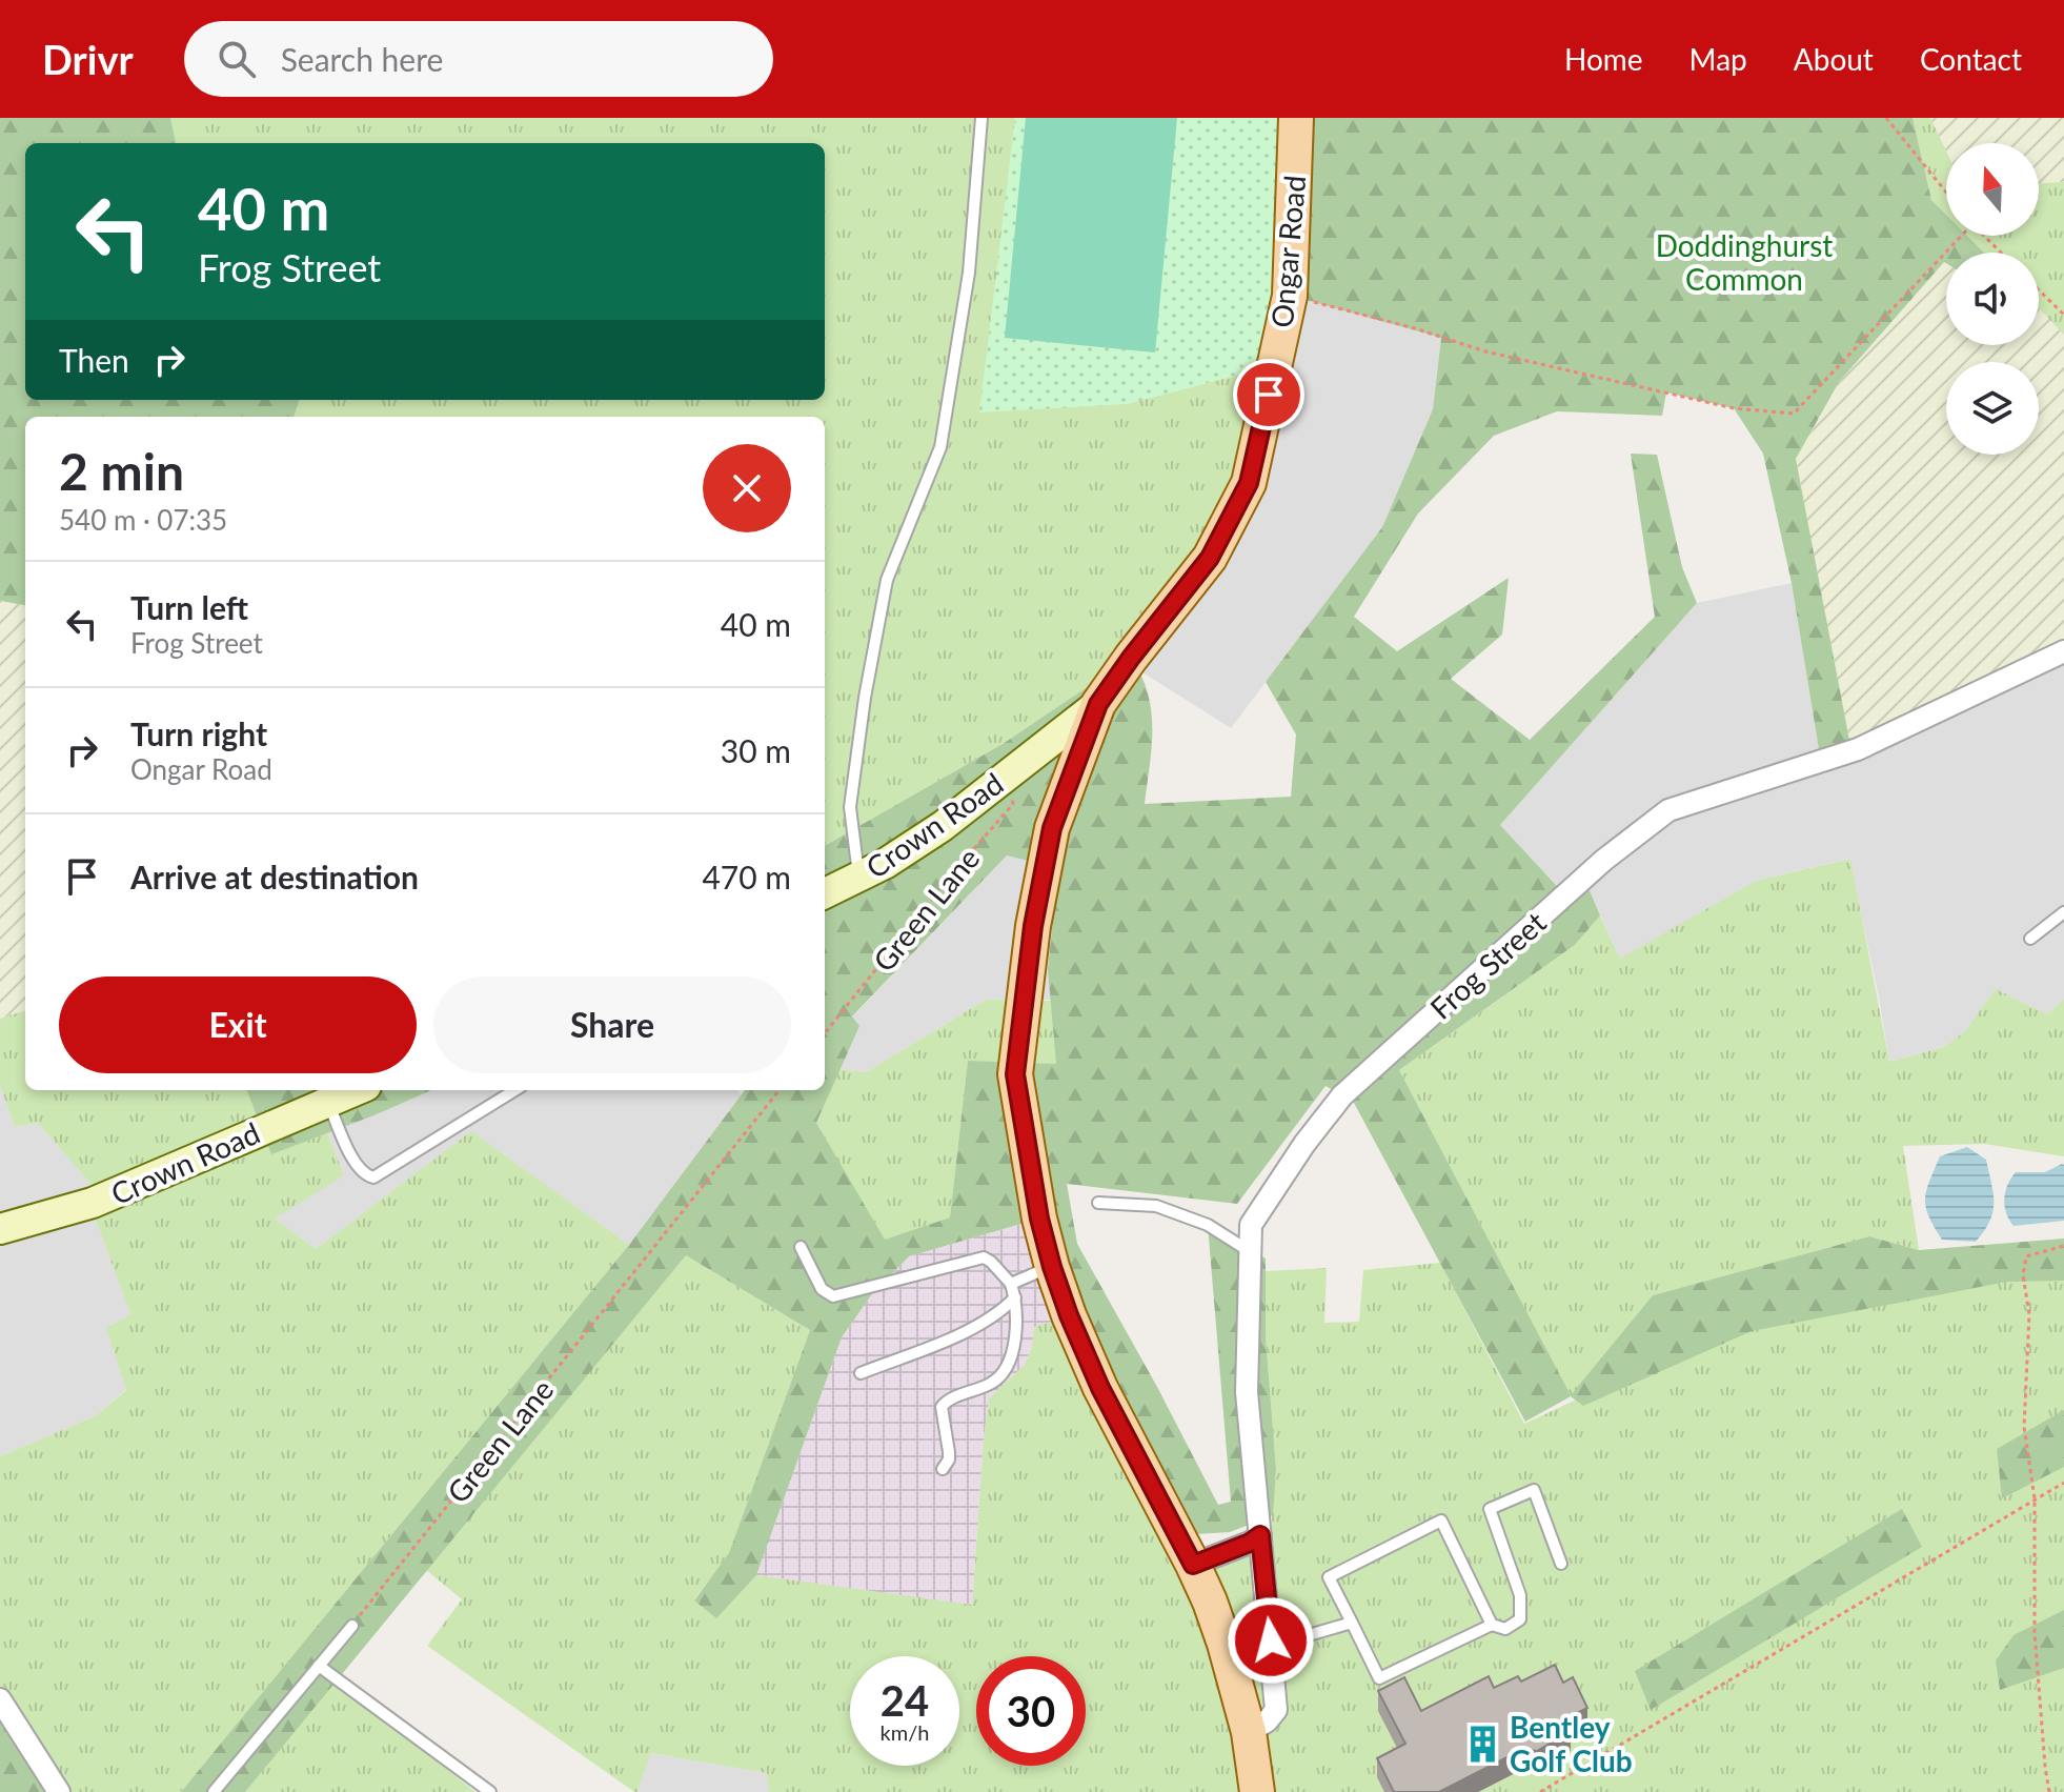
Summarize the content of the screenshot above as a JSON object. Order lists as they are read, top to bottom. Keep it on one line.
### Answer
{"streets":{"main road":["Ongar Road"],"street":["Crown Road","Frog Street"],"path":["Green Lane"]},"crossings":[["Ongar Road","Crown Road"],["Ongar Road","Frog Street"],["Crown Road","Green Lane"]],"parks":["Doddinghurst Common"],"places":{"building":["Bentley Golf Club"]},"north":"top","page":{"header":"Drivr","search":"Search here","nav":["Home","Map","About","Contact"],"turn":["40 m","Frog Street"],"then":"Then","heading":["2 min","540 m · 07:35"],"list":[{"name":"Turn left","note":"Frog Street","value":"40 m"},{"name":"Turn right","note":"Ongar Road","value":"30 m"},{"name":"Arrive at destination","value":"470 m"}],"buttons":["Exit","Share"],"speed":"24 km/h","limit":"30"}}
